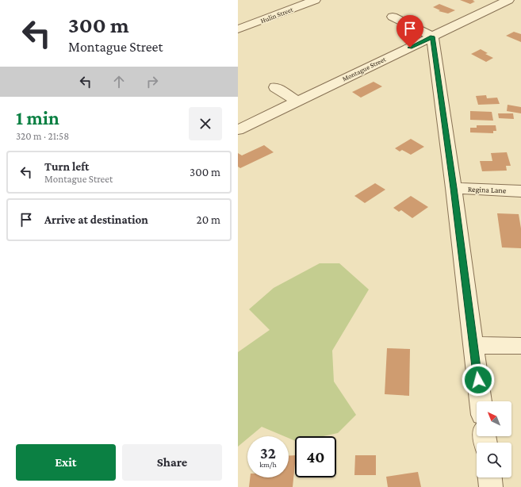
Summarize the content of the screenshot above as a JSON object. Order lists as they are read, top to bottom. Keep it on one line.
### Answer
{"streets":{"street":["Hulin Street","Montague Street","Regina Lane"]},"north":"top left","page":{"turn":["300 m","Montague Street"],"heading":["1 min","320 m · 21:58"],"list":[{"name":"Turn left","note":"Montague Street","value":"300 m"},{"name":"Arrive at destination","value":"20 m"}],"speed":"32 km/h","limit":"40","buttons":["Exit","Share"]}}
